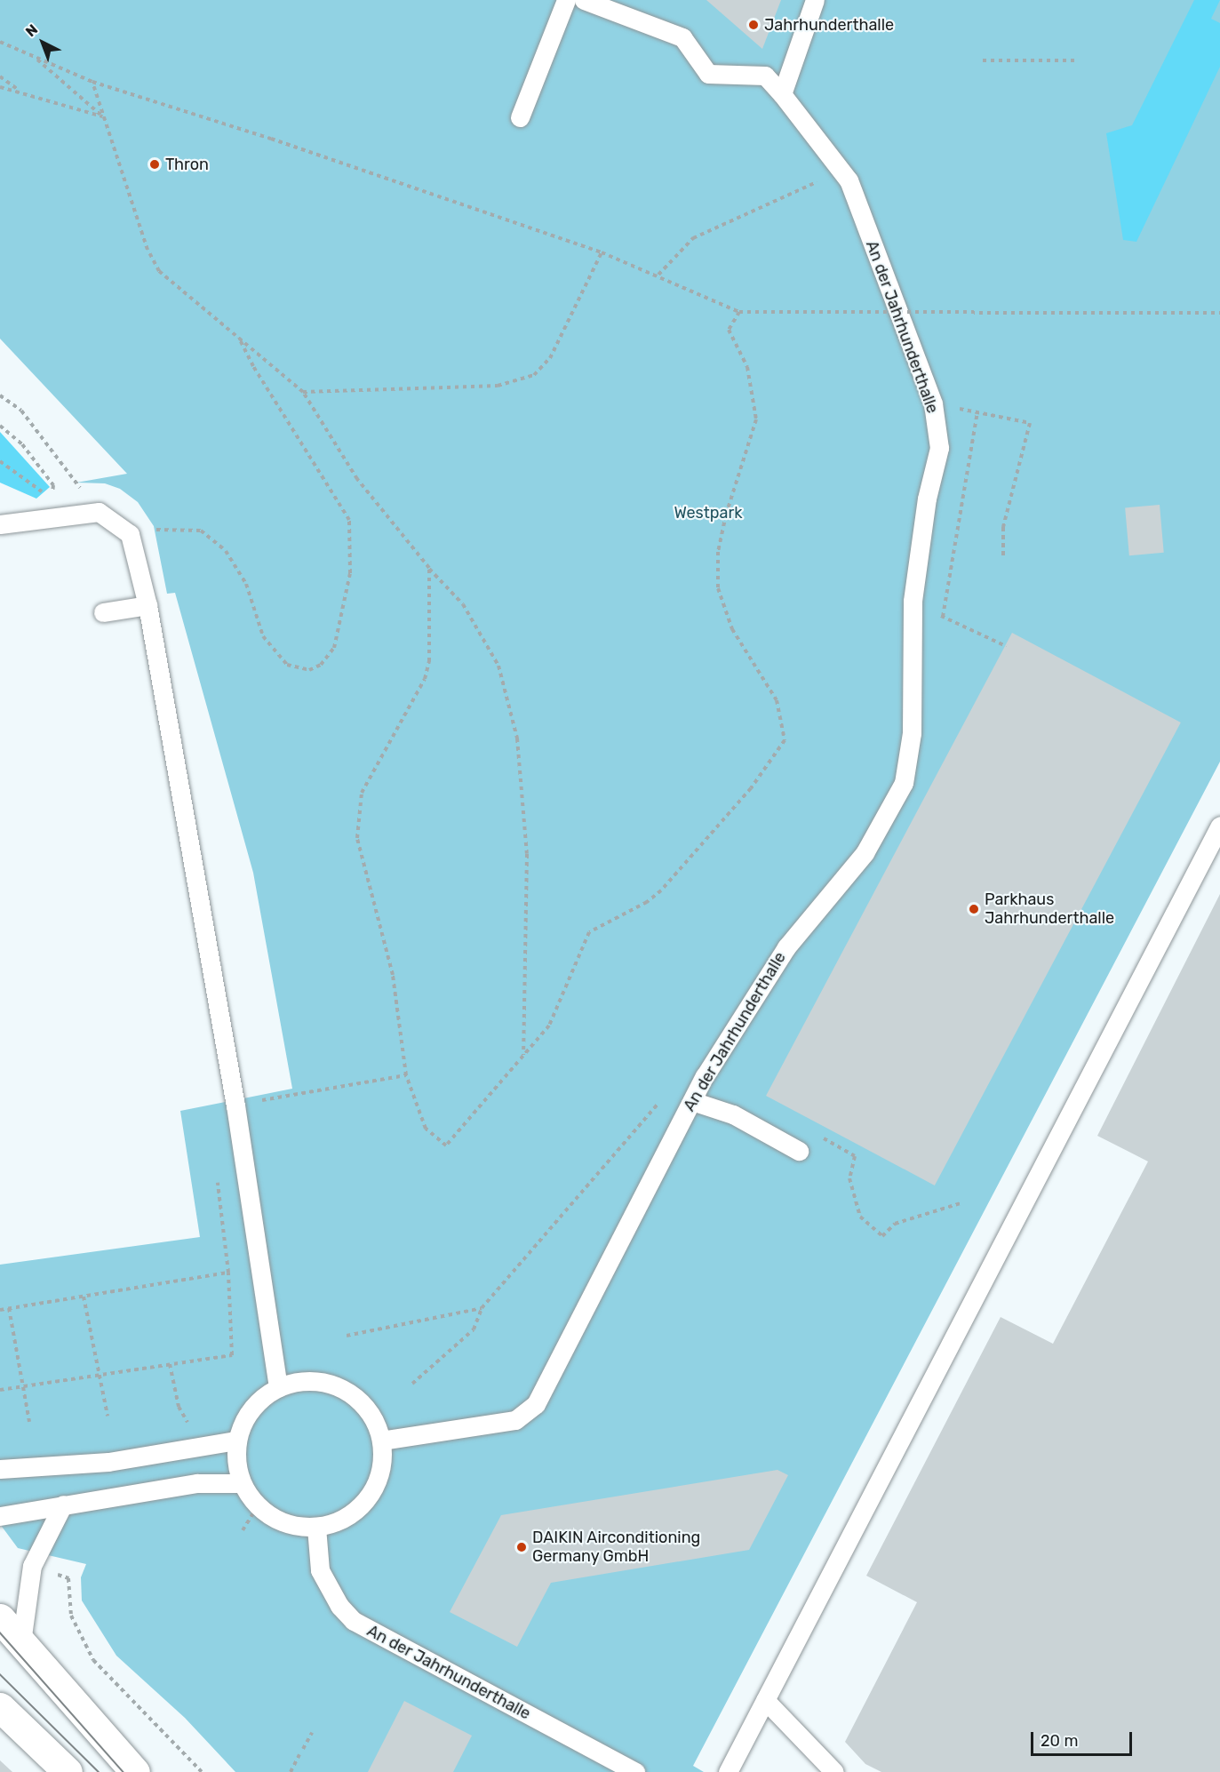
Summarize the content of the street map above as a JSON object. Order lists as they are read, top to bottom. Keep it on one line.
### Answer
{"streets":{"lane":["An der Jahrhunderthalle"]},"parks":["Westpark"],"places":["Jahrhunderthalle","Thron","Parkhaus Jahrhunderthalle","DAIKIN Airconditioning Germany GmbH"],"scale_bar":"20 m","north":"top left"}
